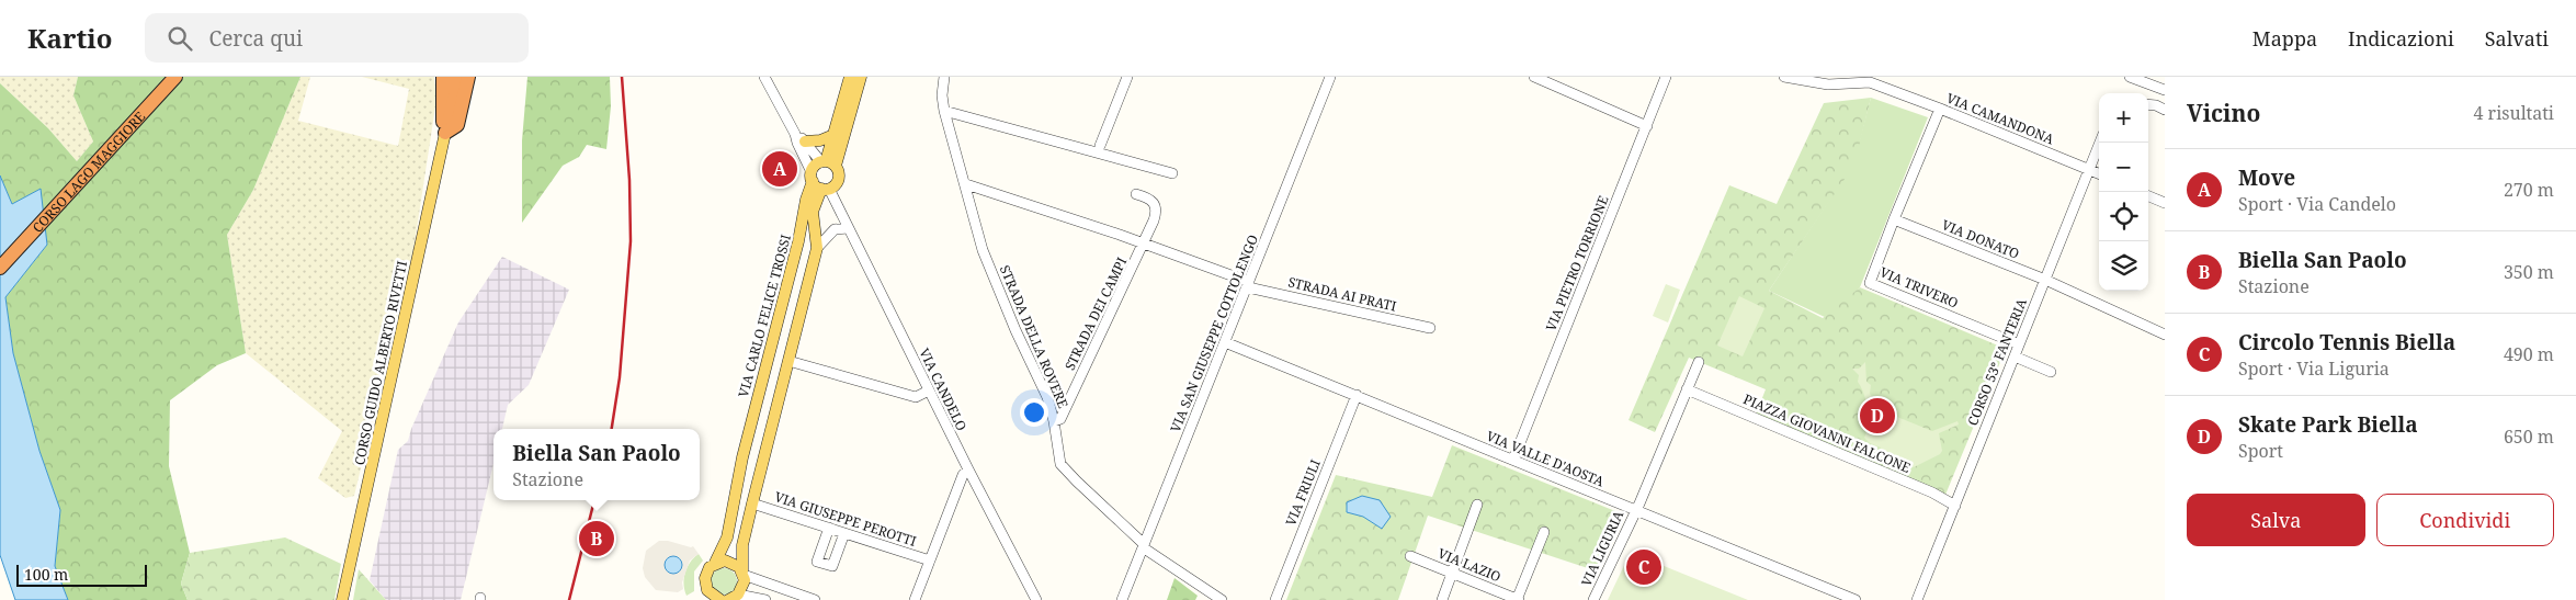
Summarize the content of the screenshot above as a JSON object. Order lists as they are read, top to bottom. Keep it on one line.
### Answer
{"streets":{"highway":["CORSO LAGO MAGGIORE"],"main road":["VIA CARLO FELICE TROSSI","CORSO GUIDO ALBERTO RIVETTI","VIA CANDELO"],"street":["VIA CAMANDONA","VIA DONATO","VIA PIETRO TORRIONE","VIA TRIVERO","STRADA AI PRATI","STRADA DEI CAMPI","VIA SAN GIUSEPPE COTTOLENGO","STRADA DELLA ROVERE","CORSO 53° FANTERIA","PIAZZA GIOVANNI FALCONE","VIA VALLE D'AOSTA","VIA FRIULI","VIA GIUSEPPE PEROTTI","VIA LIGURIA","VIA LAZIO"]},"crossings":[["VIA CAMANDONA","CORSO 53° FANTERIA"],["VIA DONATO","VIA TRIVERO"],["VIA DONATO","CORSO 53° FANTERIA"],["VIA PIETRO TORRIONE","VIA VALLE D'AOSTA"],["VIA TRIVERO","CORSO 53° FANTERIA"],["STRADA AI PRATI","STRADA DEI CAMPI"],["STRADA AI PRATI","VIA SAN GIUSEPPE COTTOLENGO"],["STRADA DEI CAMPI","VIA SAN GIUSEPPE COTTOLENGO"],["STRADA DEI CAMPI","STRADA DELLA ROVERE"],["VIA CARLO FELICE TROSSI","VIA CANDELO"],["VIA SAN GIUSEPPE COTTOLENGO","STRADA DELLA ROVERE"],["VIA SAN GIUSEPPE COTTOLENGO","VIA VALLE D'AOSTA"],["CORSO 53° FANTERIA","PIAZZA GIOVANNI FALCONE"],["VIA VALLE D'AOSTA","VIA FRIULI"],["VIA VALLE D'AOSTA","VIA LIGURIA"]],"scale_bar":"100 m","page":{"header":"Kartio","search":"Cerca qui","nav":["Mappa","Indicazioni","Salvati"],"heading":["Vicino","4 risultati"],"map_buttons":["+","−"],"list":[{"mark":"A","name":"Move","note":"Sport · Via Candelo","value":"270 m"},{"mark":"B","name":"Biella San Paolo","note":"Stazione","value":"350 m"},{"mark":"C","name":"Circolo Tennis Biella","note":"Sport · Via Liguria","value":"490 m"},{"mark":"D","name":"Skate Park Biella","note":"Sport","value":"650 m"}],"pins":["A","D","B","C"],"popup":["Biella San Paolo","Stazione"],"buttons":["Salva","Condividi"],"scale":"100 m"}}
